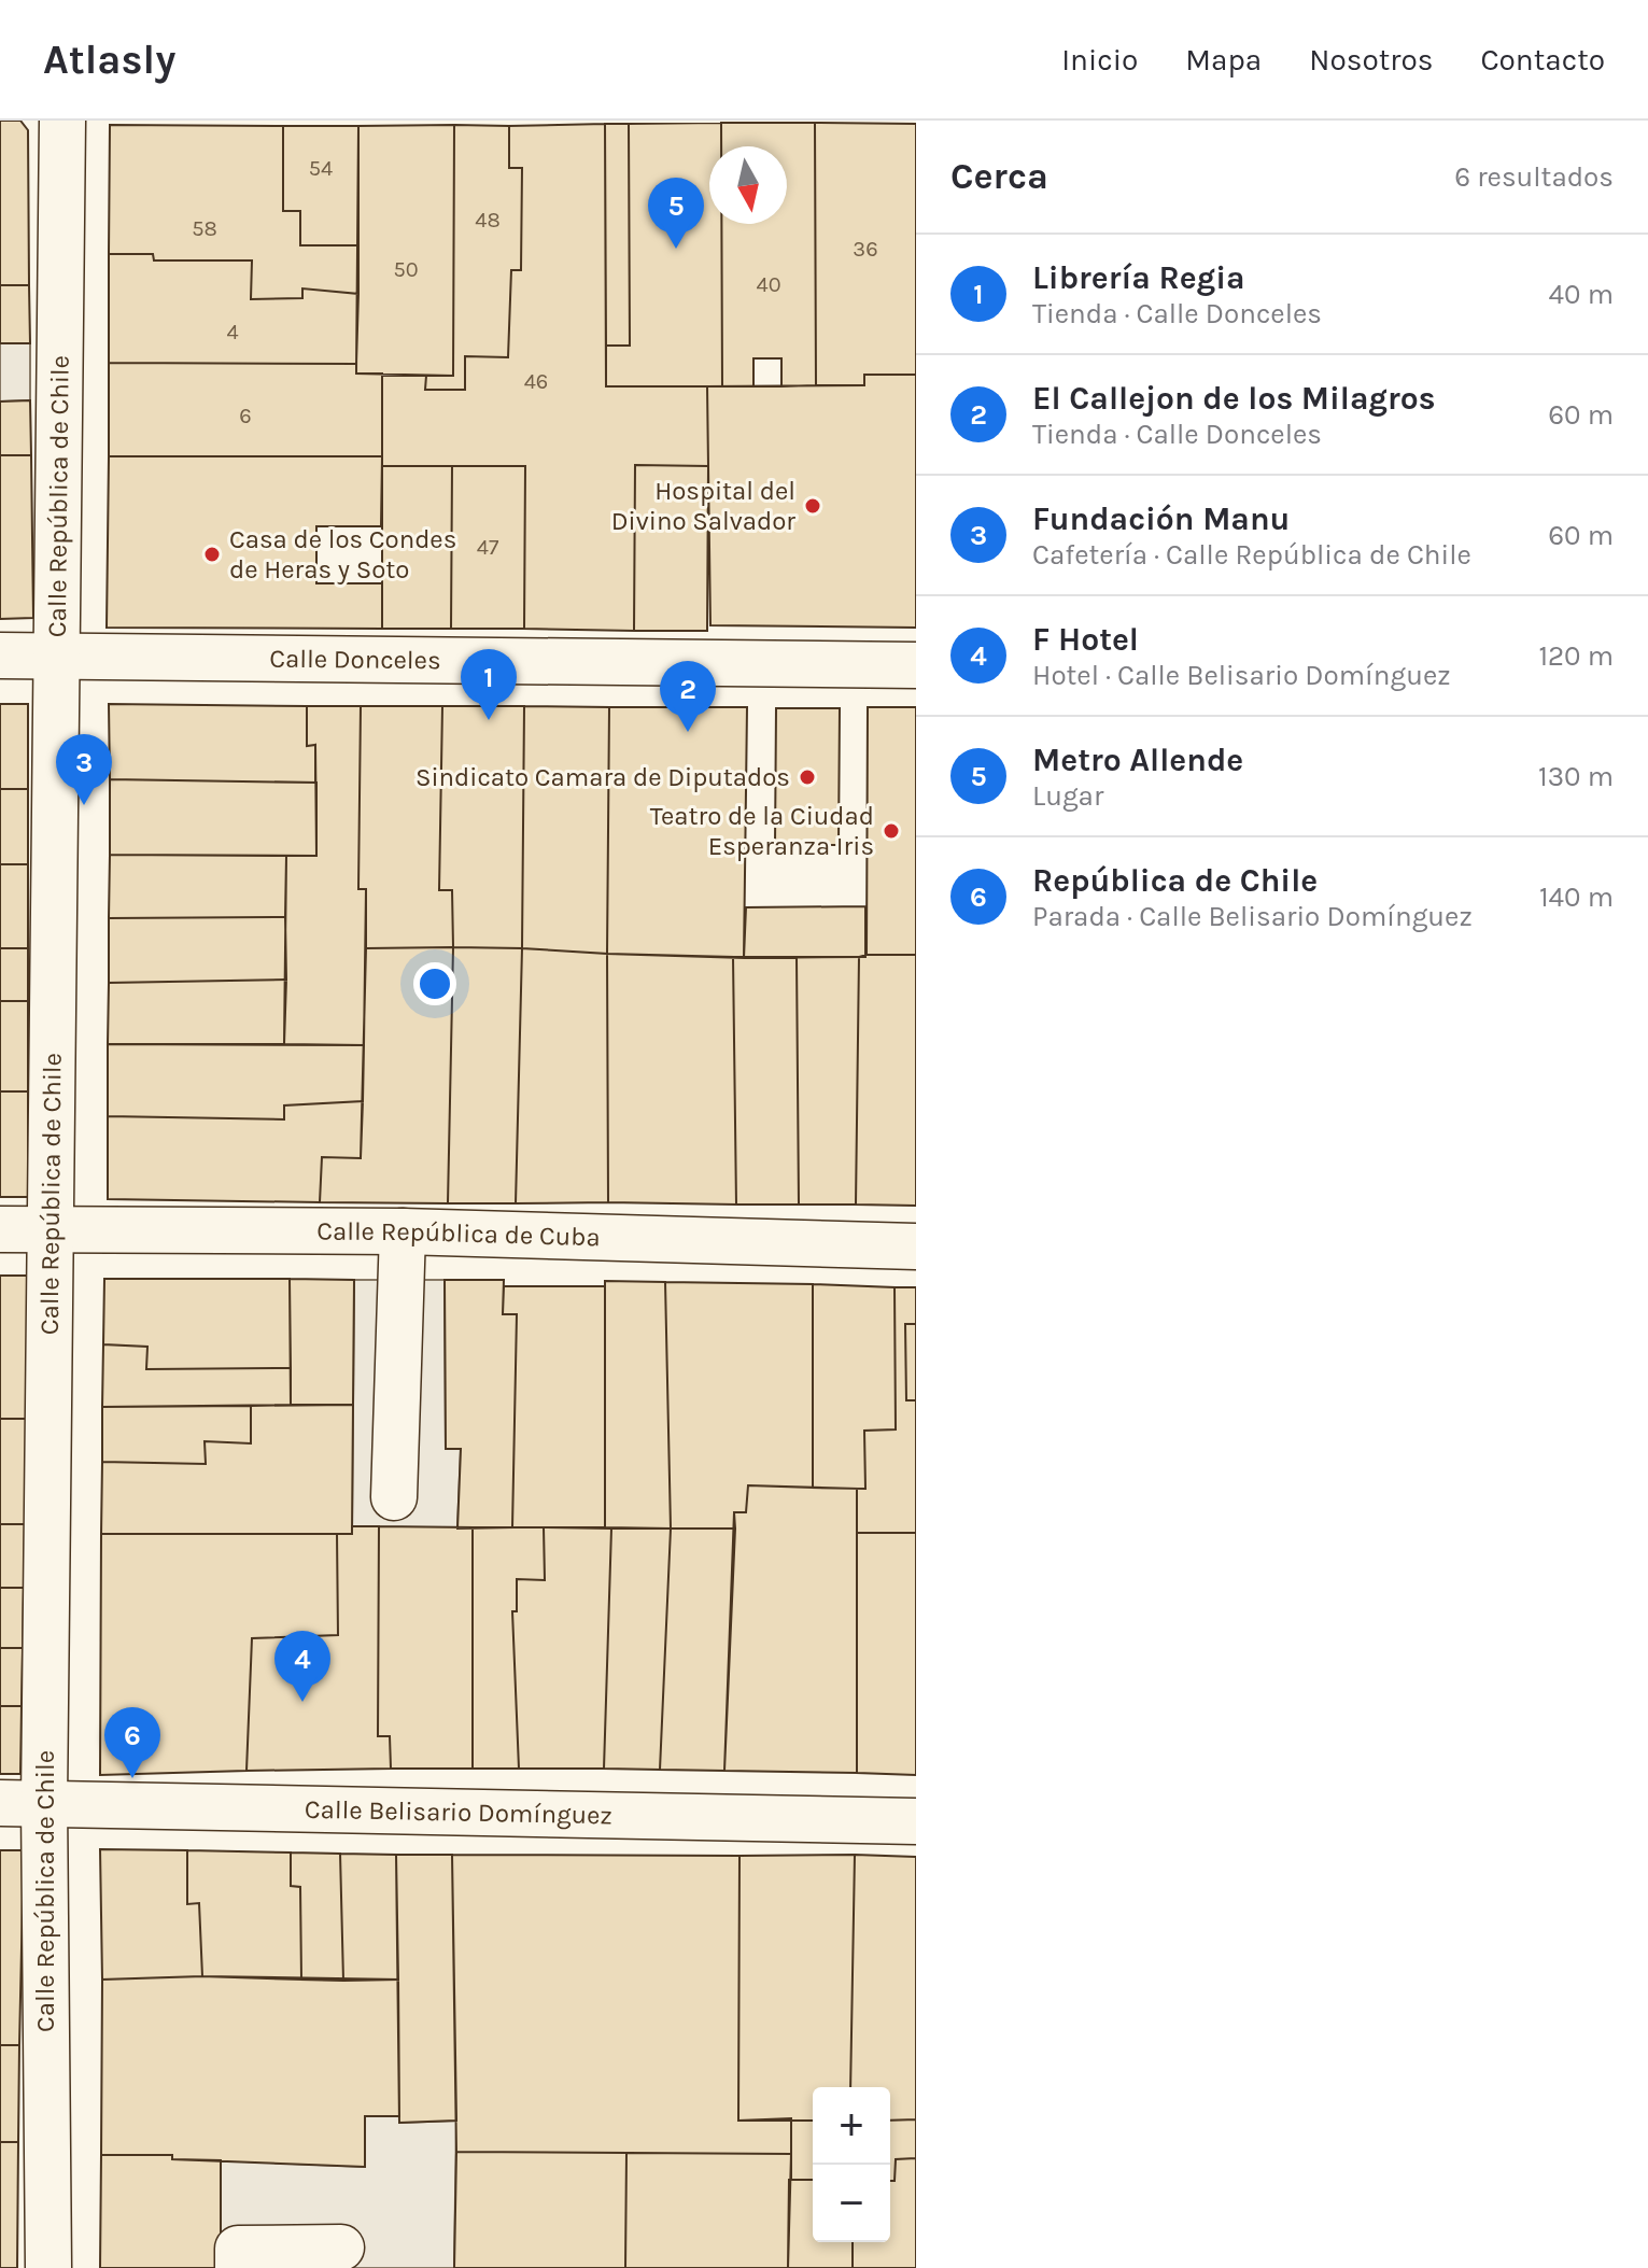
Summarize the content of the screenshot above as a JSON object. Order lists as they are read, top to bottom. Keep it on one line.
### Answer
{"streets":{"street":["Calle República de Chile","Calle Donceles","Calle República de Cuba","Calle Belisario Domínguez"]},"crossings":[["Calle República de Chile","Calle Donceles"],["Calle República de Chile","Calle República de Cuba"],["Calle República de Chile","Calle Belisario Domínguez"]],"places":["Hospital del Divino Salvador","Casa de los Condes de Heras y Soto","Sindicato Camara de Diputados","Teatro de la Ciudad Esperanza Iris"],"house_numbers":["54","48","58","36","50","40","4","46","6","47"],"north":"bottom","page":{"header":"Atlasly","nav":["Inicio","Mapa","Nosotros","Contacto"],"heading":["Cerca","6 resultados"],"pins":["5","1","2","3","4","6"],"list":[{"mark":"1","name":"Librería Regia","note":"Tienda · Calle Donceles","value":"40 m"},{"mark":"2","name":"El Callejon de los Milagros","note":"Tienda · Calle Donceles","value":"60 m"},{"mark":"3","name":"Fundación Manu","note":"Cafetería · Calle República de Chile","value":"60 m"},{"mark":"4","name":"F Hotel","note":"Hotel · Calle Belisario Domínguez","value":"120 m"},{"mark":"5","name":"Metro Allende","note":"Lugar","value":"130 m"},{"mark":"6","name":"República de Chile","note":"Parada · Calle Belisario Domínguez","value":"140 m"}],"map_buttons":["+","−"]}}
